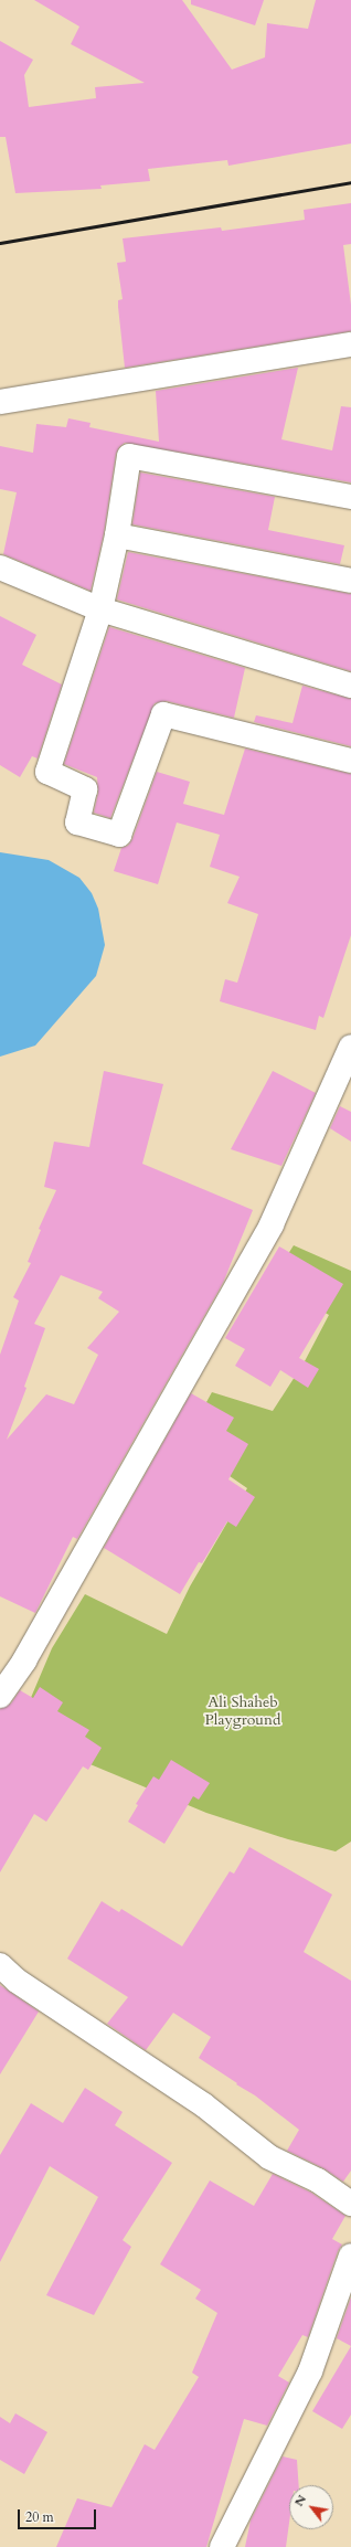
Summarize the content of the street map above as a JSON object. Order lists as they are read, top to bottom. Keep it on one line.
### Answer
{"parks":["Ali Shaheb Playground"],"scale_bar":"20 m","north":"top left"}
